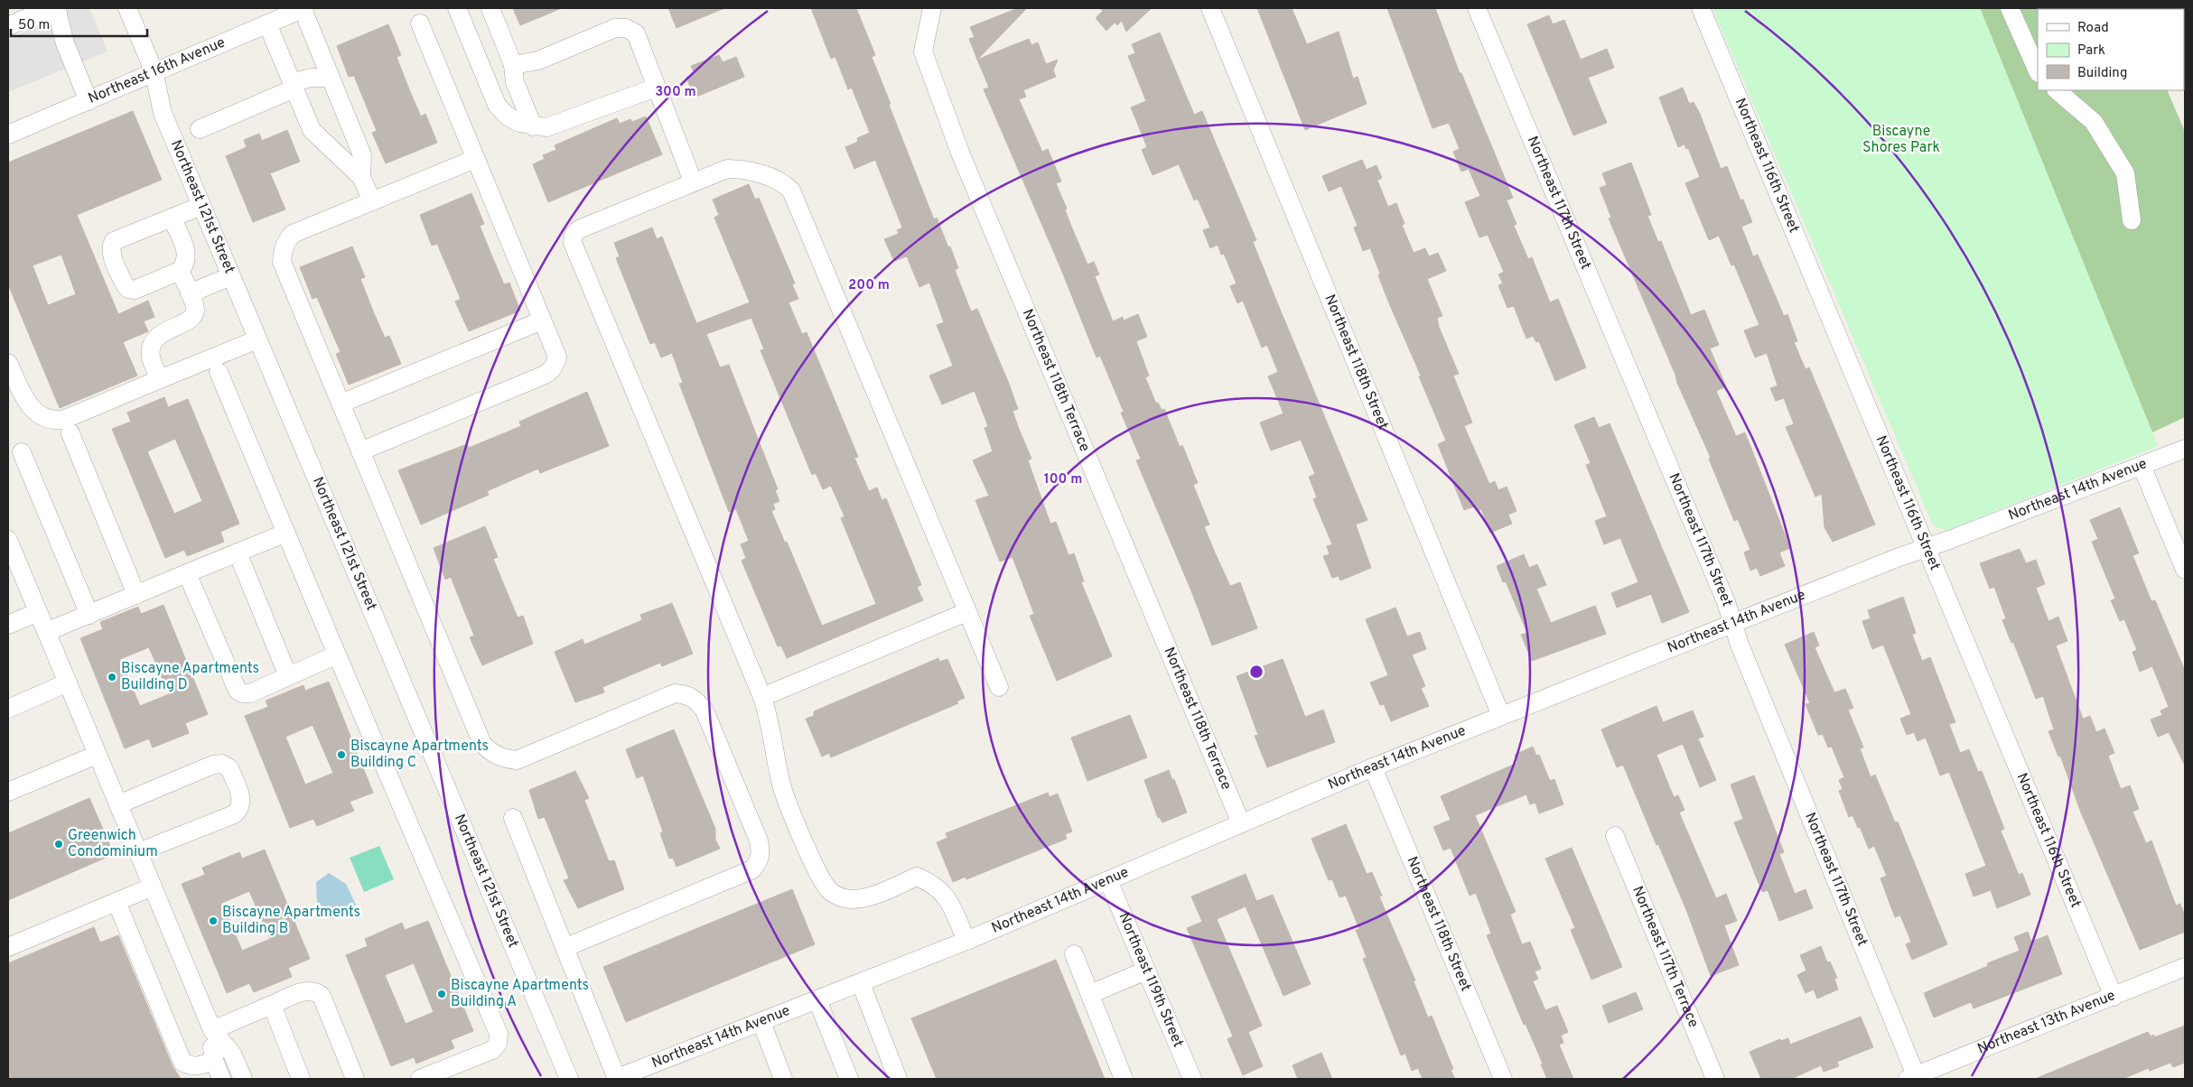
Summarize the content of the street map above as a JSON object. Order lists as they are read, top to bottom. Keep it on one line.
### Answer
{"streets":{"street":["Northeast 16th Avenue","Northeast 116th Street","Northeast 117th Street","Northeast 121st Street","Northeast 118th Street","Northeast 118th Terrace","Northeast 14th Avenue","Northeast 117th Terrace","Northeast 119th Street","Northeast 13th Avenue"]},"crossings":[["Northeast 16th Avenue","Northeast 121st Street"],["Northeast 116th Street","Northeast 14th Avenue"],["Northeast 116th Street","Northeast 13th Avenue"],["Northeast 117th Street","Northeast 14th Avenue"],["Northeast 117th Street","Northeast 13th Avenue"],["Northeast 118th Street","Northeast 14th Avenue"],["Northeast 118th Terrace","Northeast 14th Avenue"],["Northeast 14th Avenue","Northeast 119th Street"]],"parks":["Biscayne Shores Park"],"places":["Biscayne Apartments Building D","Biscayne Apartments Building C","Greenwich Condominium","Biscayne Apartments Building B","Biscayne Apartments Building A"],"legend":["Road","Park","Building"],"scale_bar":"50 m","rings":["300 m","200 m","100 m"]}
